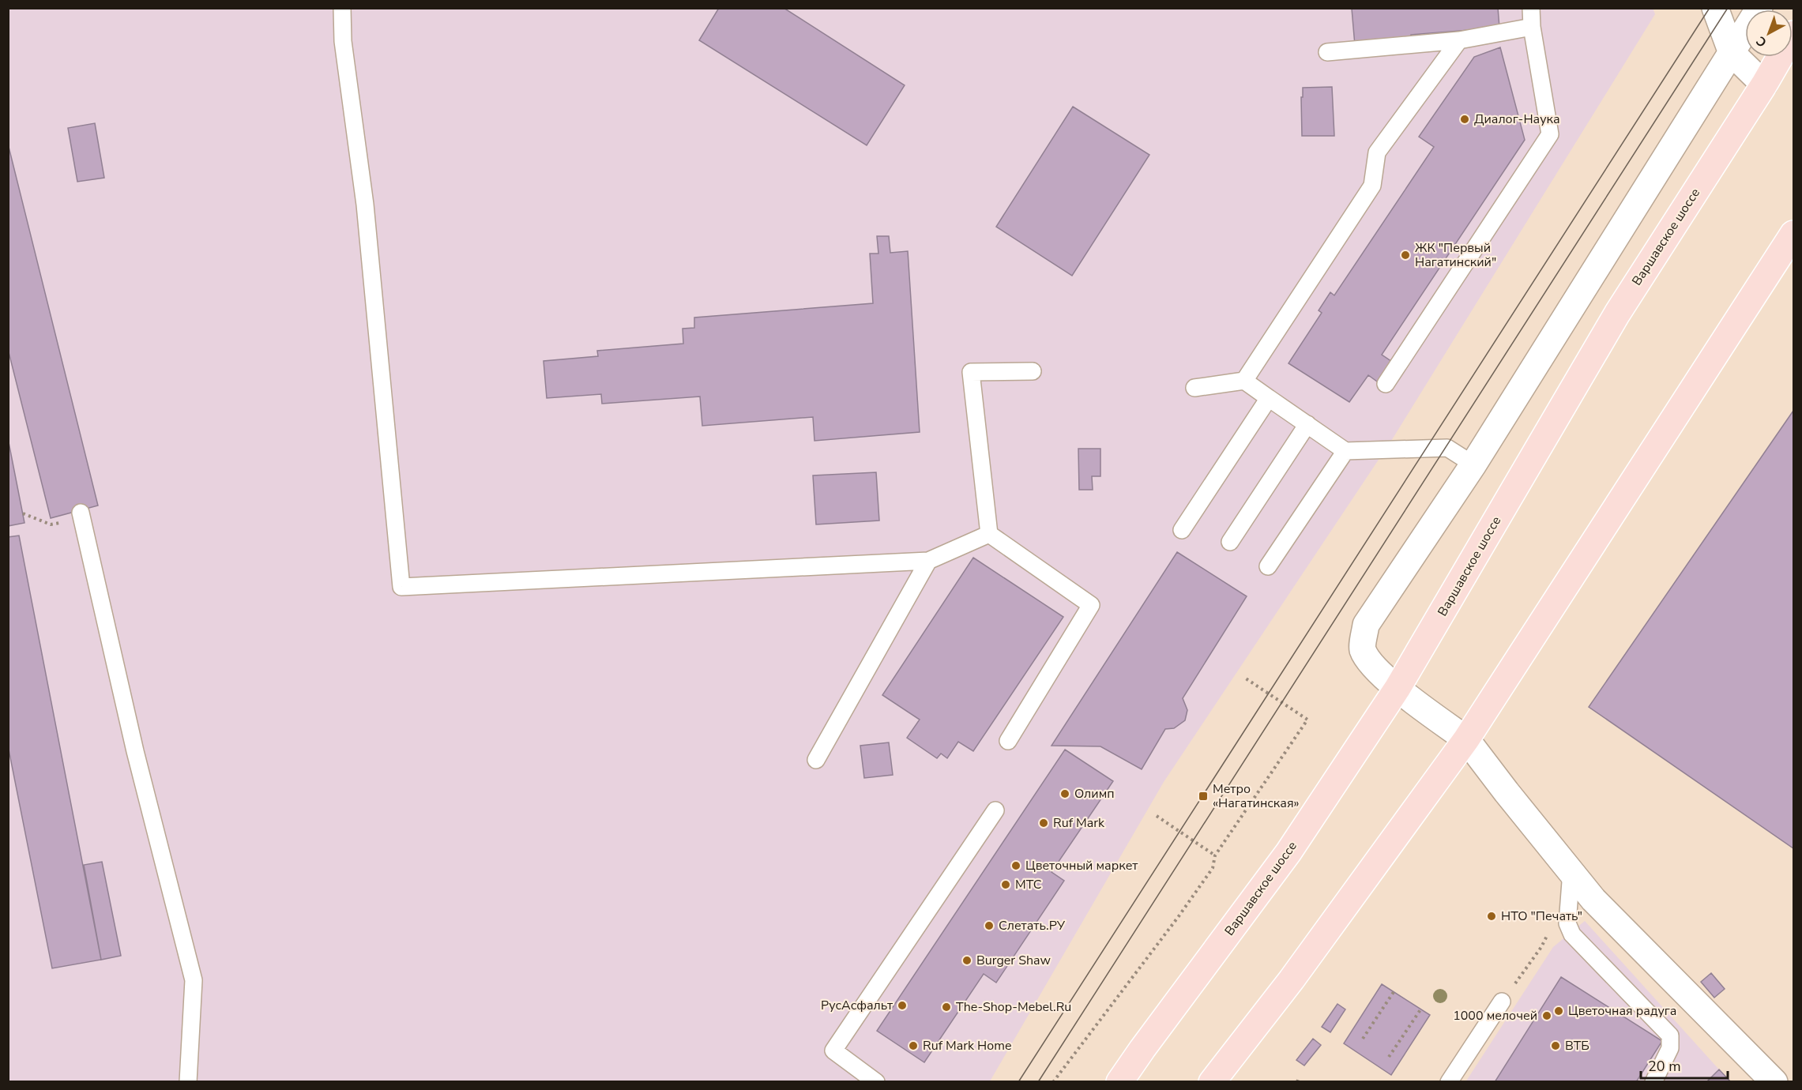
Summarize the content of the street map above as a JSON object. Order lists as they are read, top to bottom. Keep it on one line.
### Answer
{"streets":{"main road":["Варшавское шоссе"]},"places":{"other":["Диалог-Наука","ЖК \"Первый Нагатинский\"","Олимп","Ruf Mark","Цветочный маркет","МТС","НТО \"Печать\"","Слетать.РУ","Burger Shaw","РусАсфальт","The-Shop-Mebel.Ru","Цветочная радуга","1000 мелочей","Ruf Mark Home","ВТБ"],"transit":["Метро «Нагатинская»"]},"scale_bar":"20 m","north":"bottom left"}
